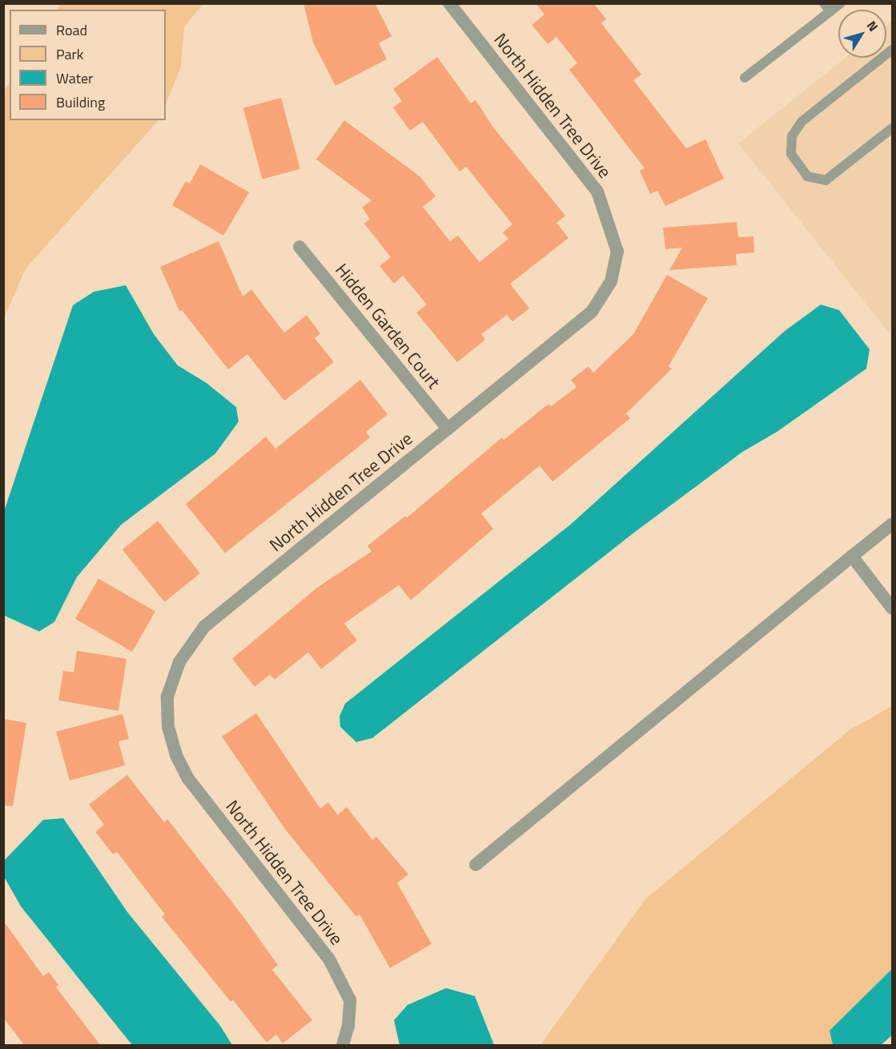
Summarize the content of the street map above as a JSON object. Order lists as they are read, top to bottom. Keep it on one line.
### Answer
{"streets":{"street":["North Hidden Tree Drive","Hidden Garden Court"]},"crossings":[["North Hidden Tree Drive","Hidden Garden Court"]],"legend":["Road","Park","Water","Building"],"north":"top right"}
